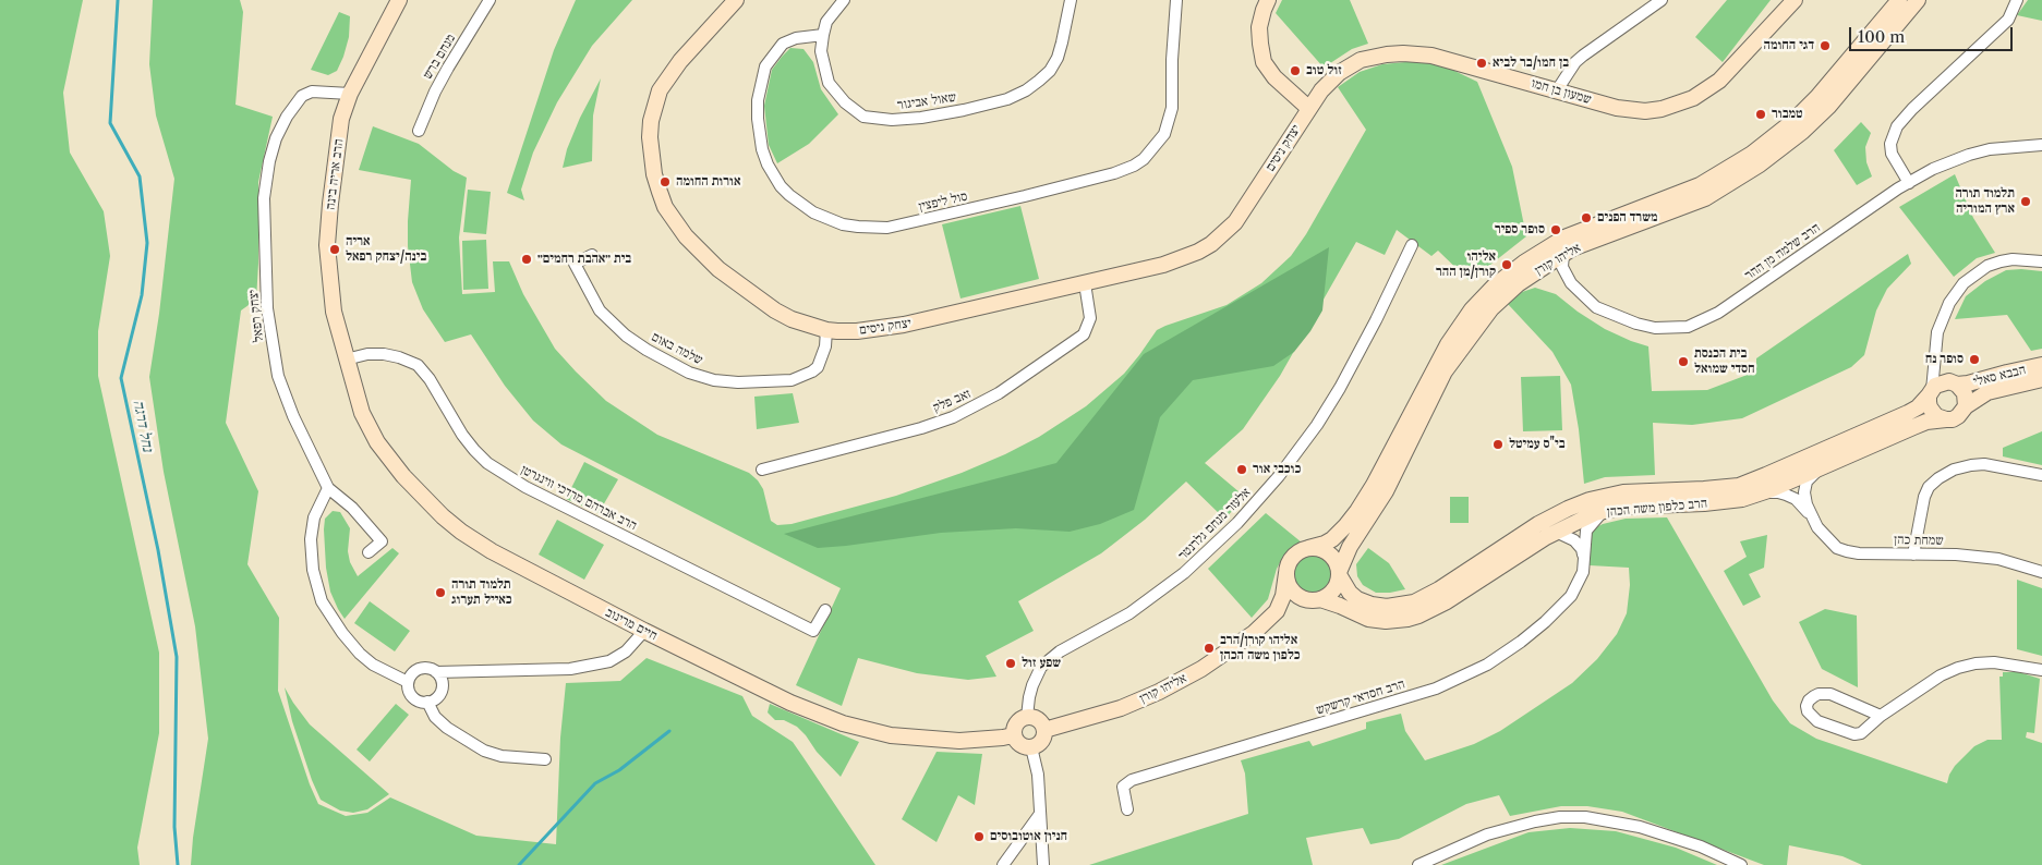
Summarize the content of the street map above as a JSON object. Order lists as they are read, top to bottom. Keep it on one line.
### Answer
{"streets":{"street":["מנחם ברש","שמעון בן חמו","שאול אביגור","יצחק ניסים","הרב אריה בינה","סול ליפצין","הרב שלמה מן ההר","אליהו קורן","יצחק רפאל","שלמה באום","הבבא סאלי","זאב פלק","הרב אברהם מרדכי ווינגרטן","הרב כלפון משה הכהן","אלעזר מנחם גלרנטר","שמחת כהן","חיים מרינוב","הרב חסדאי קרשקש"]},"crossings":[["שמעון בן חמו","יצחק ניסים"],["שאול אביגור","סול ליפצין"],["יצחק ניסים","שלמה באום"],["יצחק ניסים","זאב פלק"],["הרב אריה בינה","יצחק רפאל"],["הרב אריה בינה","הרב אברהם מרדכי ווינגרטן"],["הרב אריה בינה","חיים מרינוב"],["הרב שלמה מן ההר","אליהו קורן"],["אליהו קורן","הרב כלפון משה הכהן"],["אליהו קורן","אלעזר מנחם גלרנטר"],["אליהו קורן","חיים מרינוב"],["הבבא סאלי","הרב כלפון משה הכהן"],["הרב אברהם מרדכי ווינגרטן","חיים מרינוב"],["הרב כלפון משה הכהן","הרב חסדאי קרשקש"],["אלעזר מנחם גלרנטר","חיים מרינוב"]],"water":["נחל דרגה"],"places":["דגי החומה","בן חמו/בר לביא","זול טוב","טמבור","אורות החומה","תלמוד תורה ארץ המוריה","משרד הפנים","סופר ספיר","אריה בינה/יצחק רפאל","בית ״אהבת רחמים״","אליהו קורן/מן ההר","סופר נח","בית הכנסת חסדי שמואל","בי\"ס עמיטל","כוכבי אור","תלמוד תורה כאייל תערוג","אליהו קורן/הרב כלפון משה הכהן","שפע זול","חניון אוטובוסים"],"scale_bar":"100 m"}
